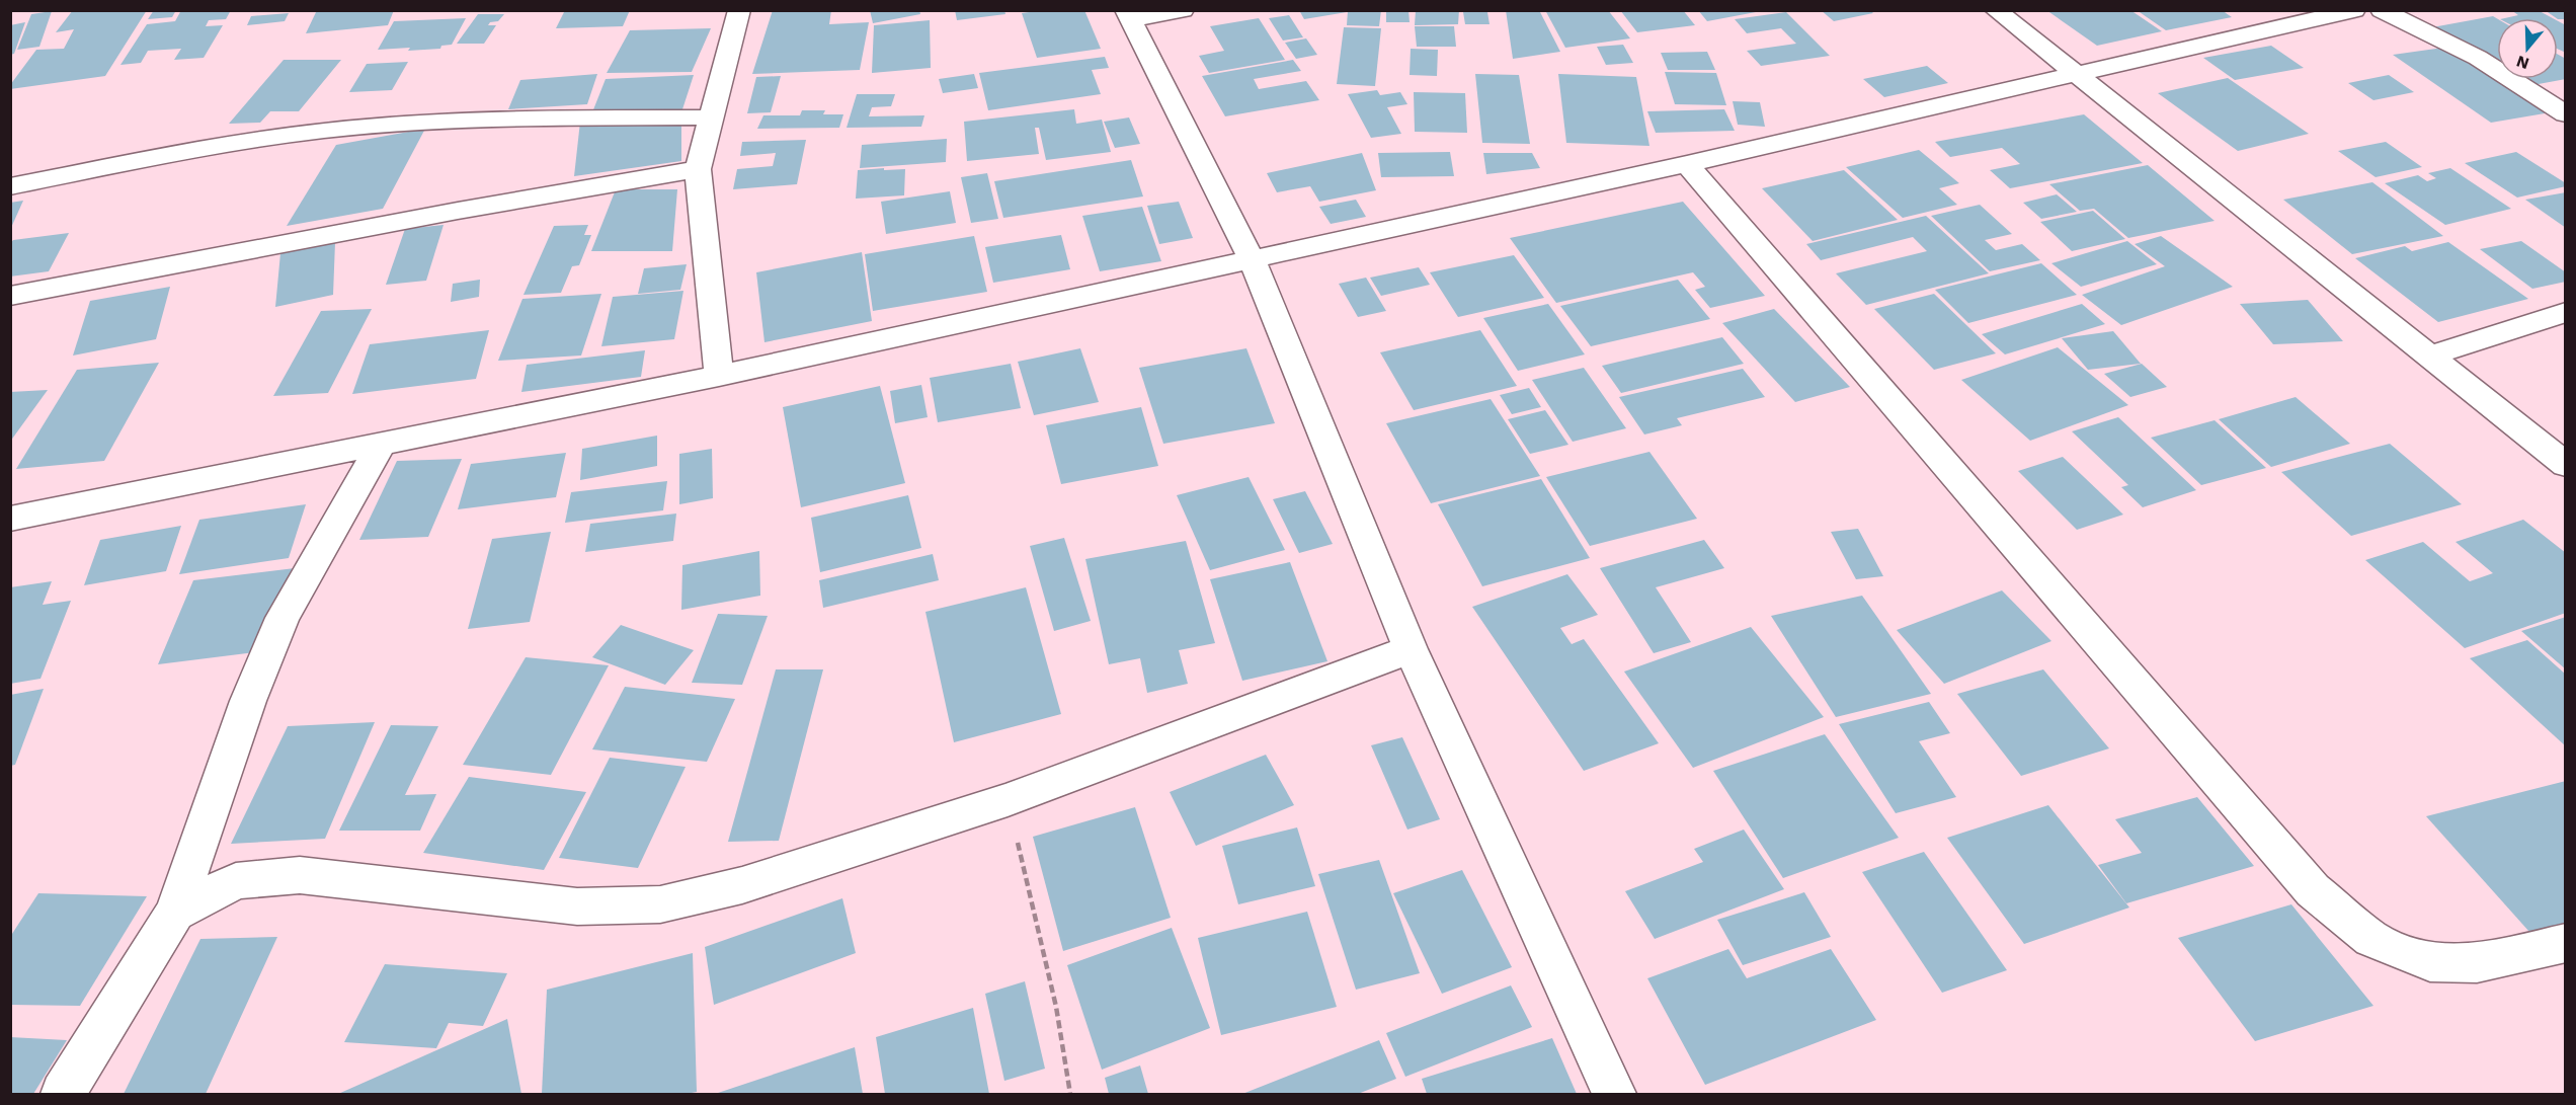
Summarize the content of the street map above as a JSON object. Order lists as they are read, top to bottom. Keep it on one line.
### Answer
{"north":"bottom"}
